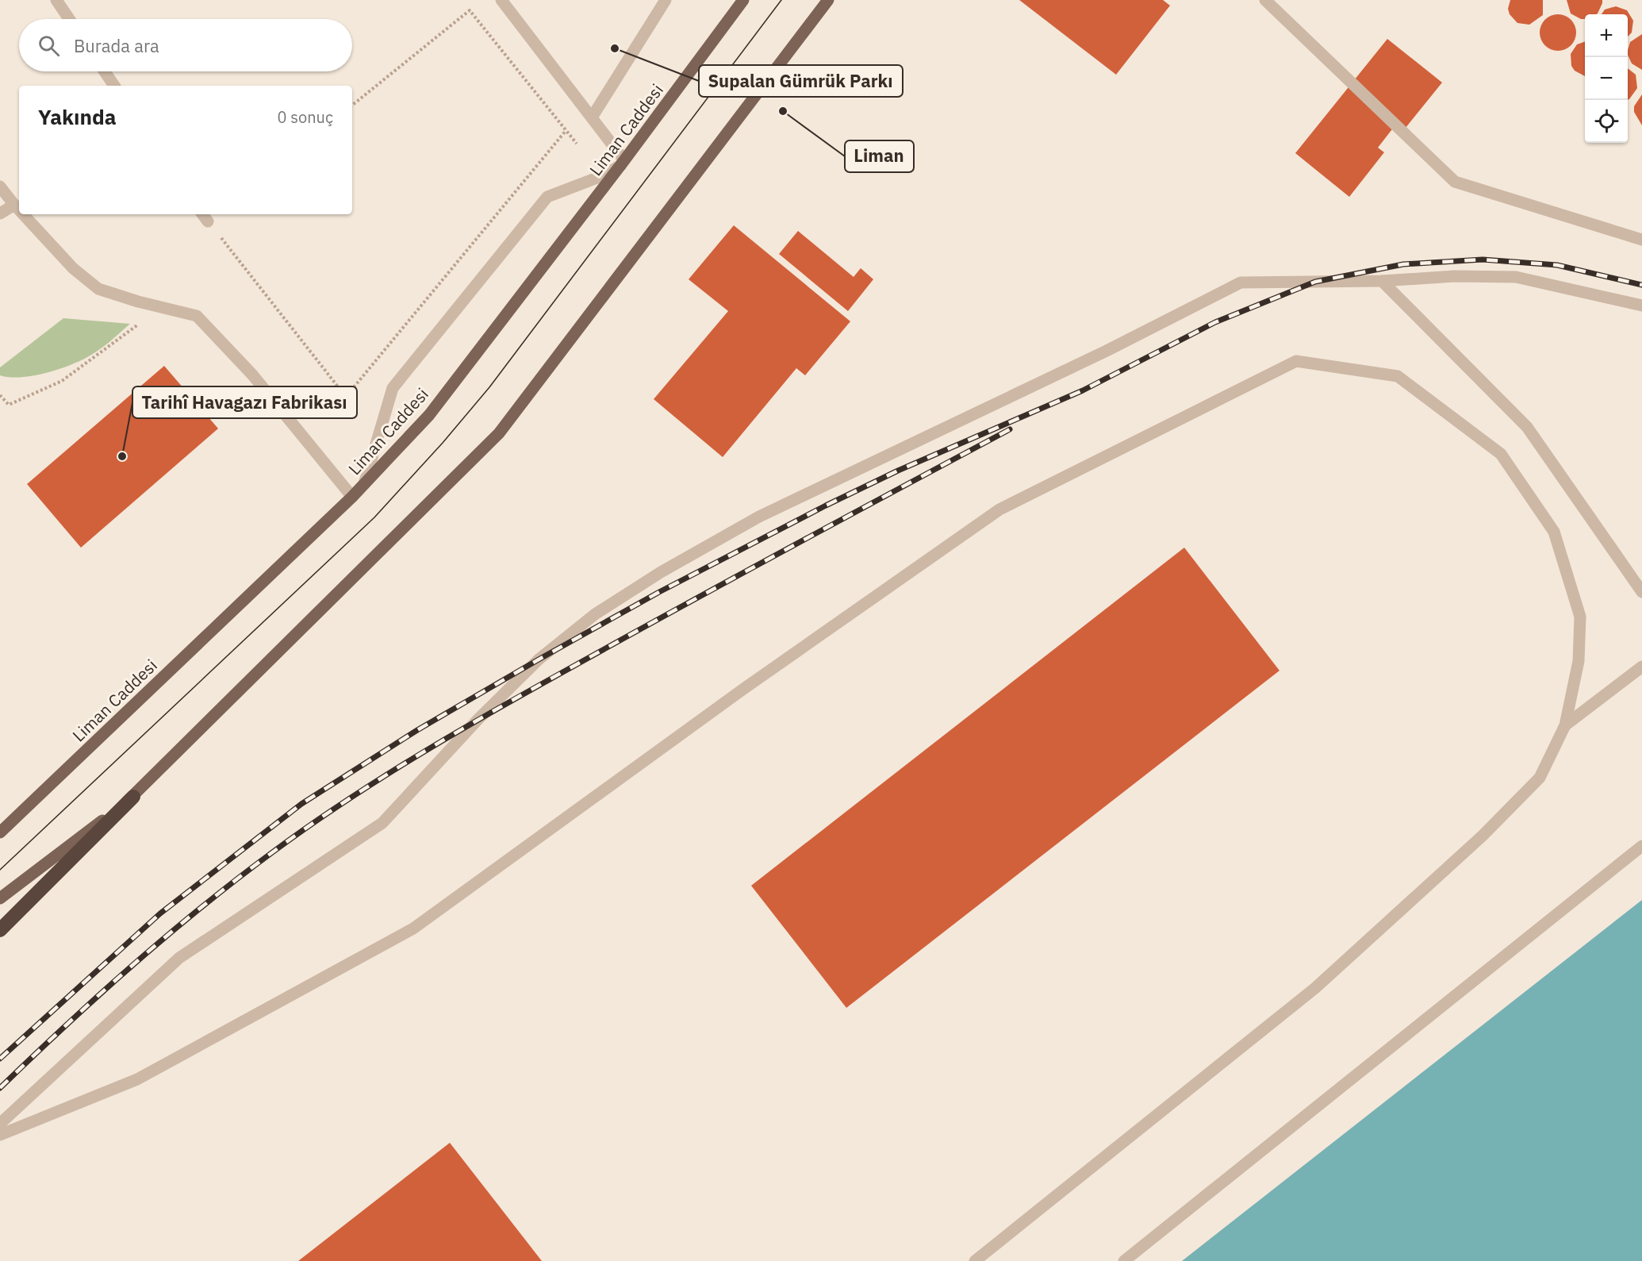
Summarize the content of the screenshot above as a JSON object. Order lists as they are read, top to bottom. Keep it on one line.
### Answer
{"streets":{"main road":["Liman Caddesi"]},"places":["Supalan Gümrük Parkı","Liman","Tarihî Havagazı Fabrikası"],"page":{"map_buttons":["+","−"],"search":"Burada ara","heading":["Yakında","0 sonuç"]}}
